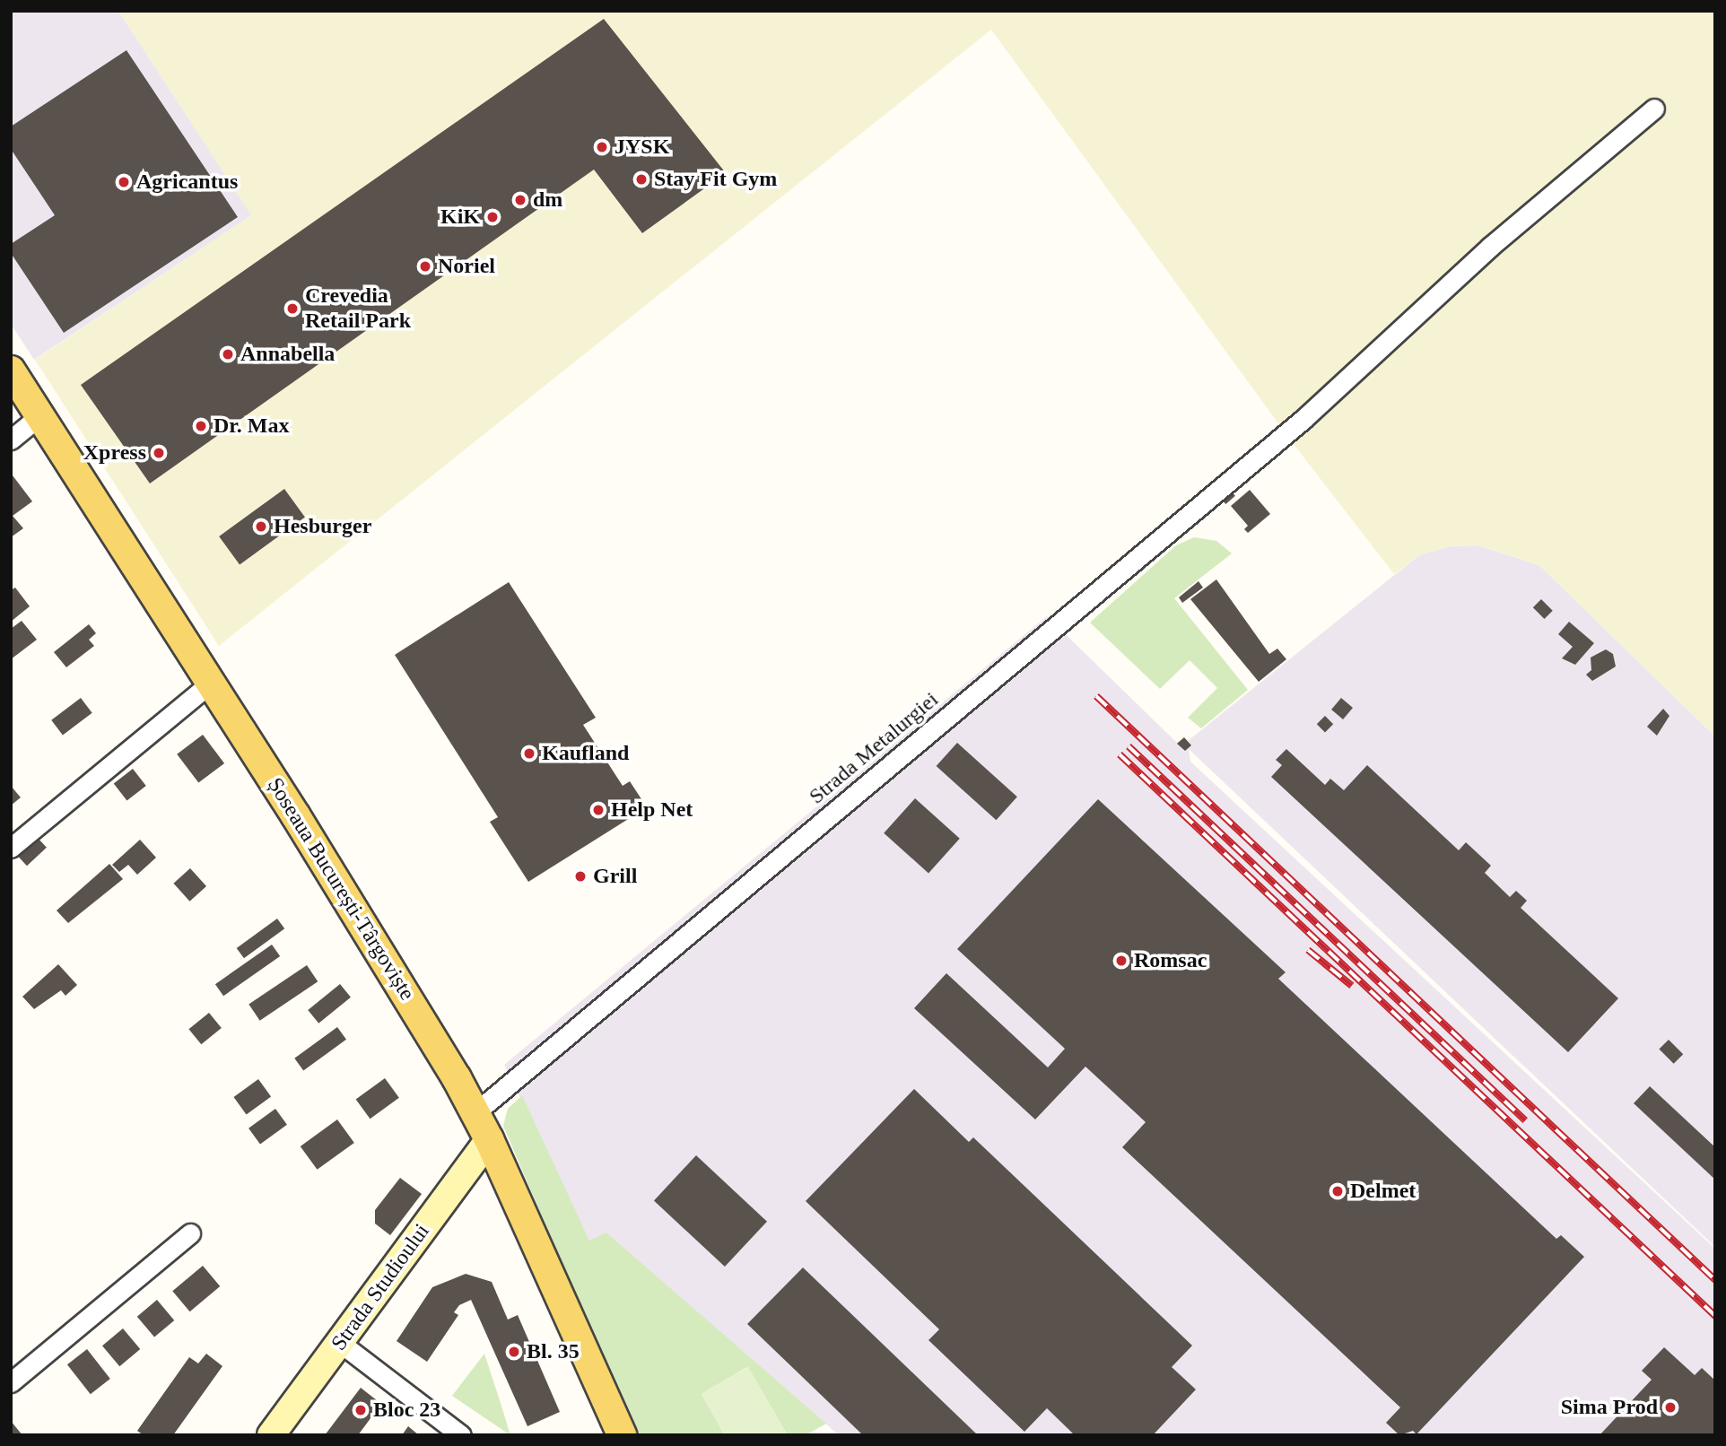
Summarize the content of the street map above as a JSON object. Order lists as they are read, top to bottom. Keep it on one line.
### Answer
{"streets":{"main road":["Șoseaua București-Târgoviște"],"street":["Strada Metalurgiei","Strada Studioului"]},"crossings":[["Strada Metalurgiei","Șoseaua București-Târgoviște"],["Șoseaua București-Târgoviște","Strada Studioului"]],"places":["JYSK","Stay Fit Gym","Agricantus","dm","KiK","Noriel","Crevedia Retail Park","Annabella","Dr. Max","Xpress","Hesburger","Kaufland","Help Net","Grill","Romsac","Delmet","Bl. 35","Sima Prod","Bloc 23"]}
